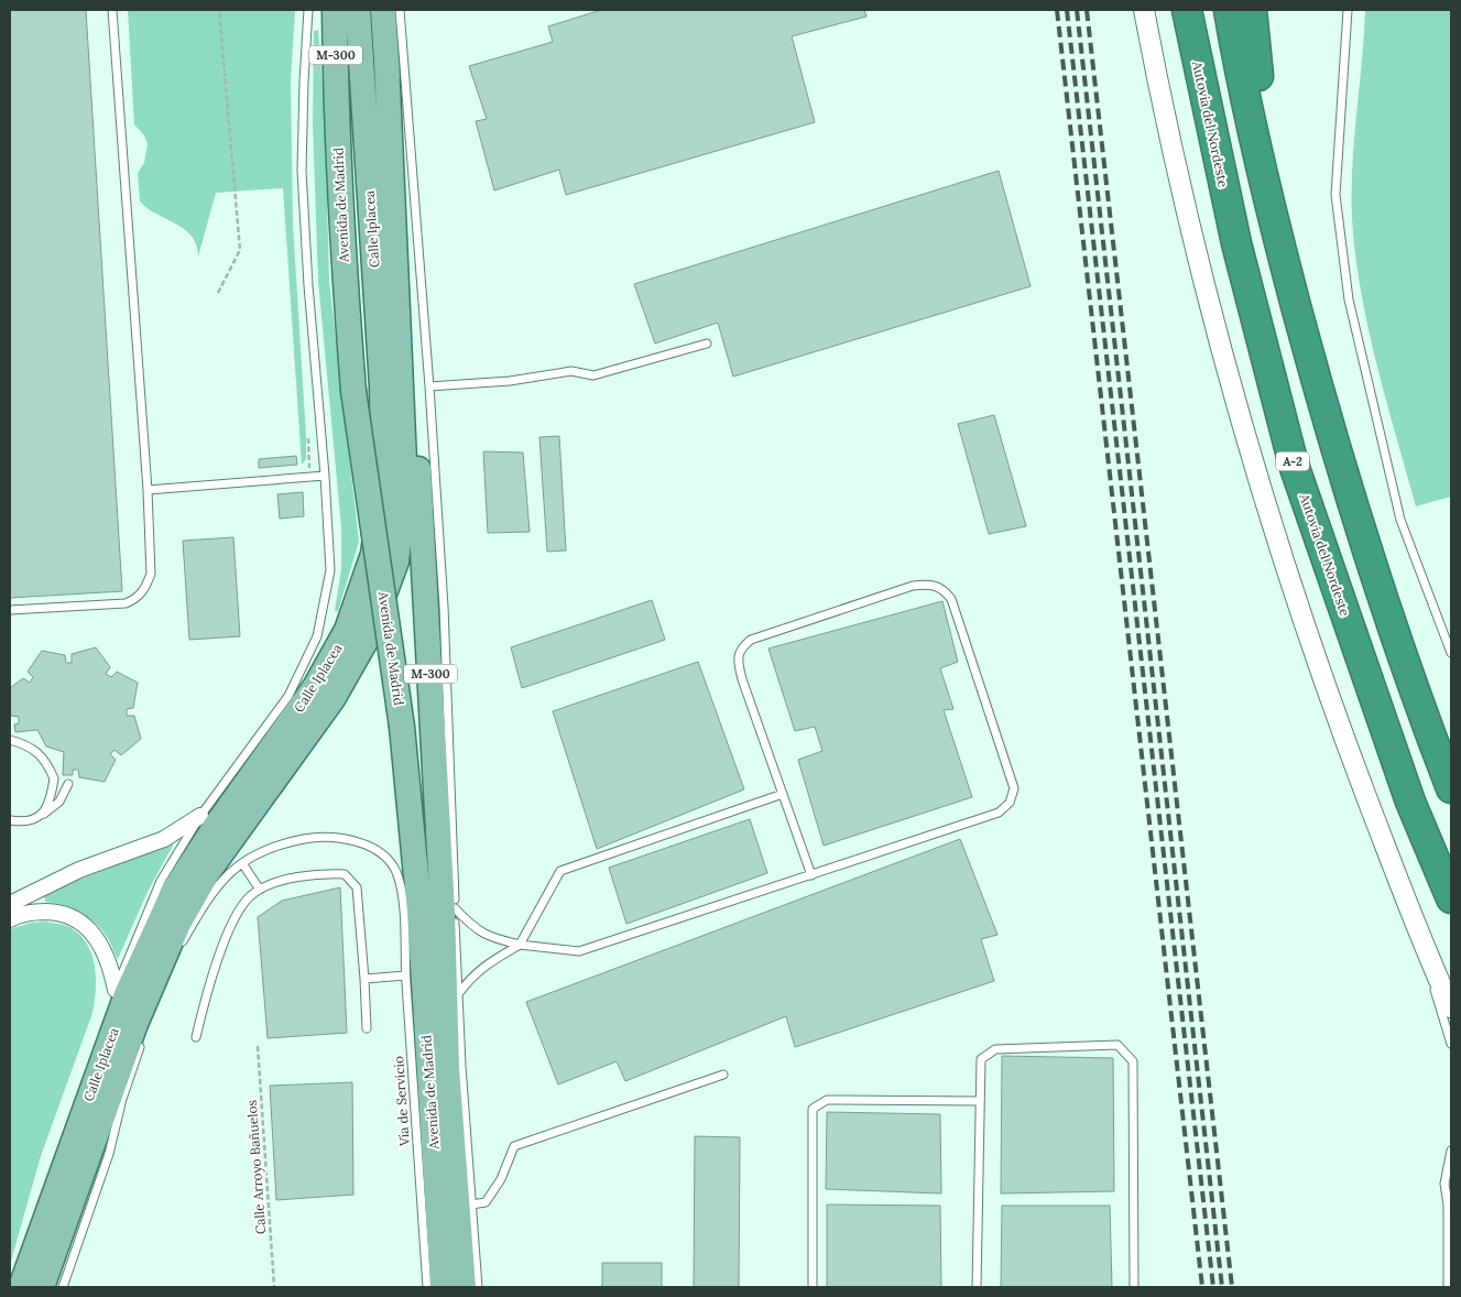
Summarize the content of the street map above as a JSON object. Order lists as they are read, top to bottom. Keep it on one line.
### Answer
{"streets":{"highway":["Autovía del Nordeste","A-2"],"main road":["M-300","Avenida de Madrid","Calle Iplacea"],"lane":["Vía de Servicio"],"path":["Calle Arroyo Bañuelos"]},"crossings":[["Avenida de Madrid","Calle Iplacea"]]}
